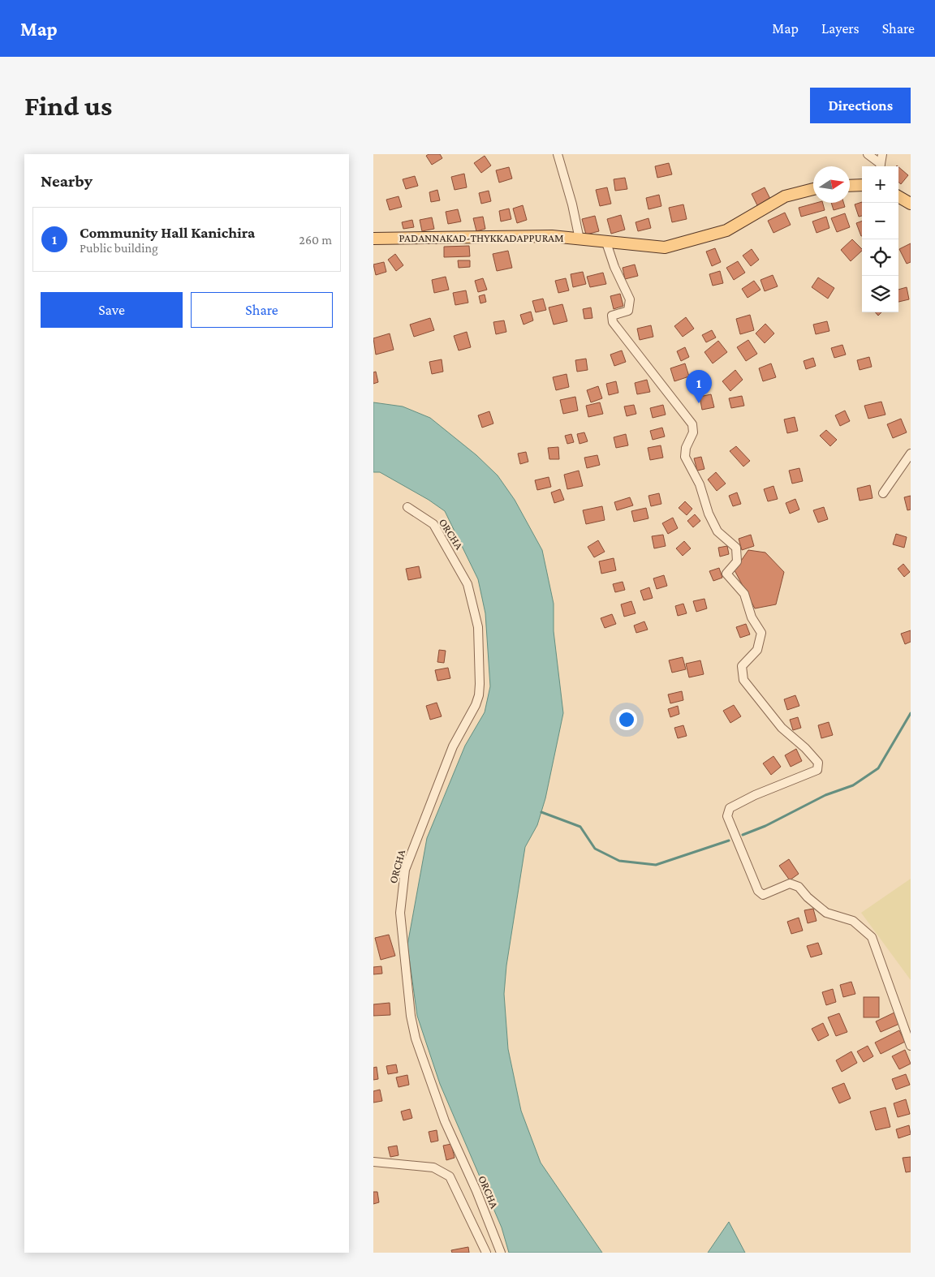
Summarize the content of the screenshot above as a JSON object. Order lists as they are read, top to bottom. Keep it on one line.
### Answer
{"streets":{"main road":["PADANNAKAD-THYKKADAPPURAM"],"street":["ORCHA"]},"north":"right","page":{"header":"Map","nav":["Map","Layers","Share"],"buttons":["Directions",["Save","Share"]],"title":"Find us","heading":"Nearby","map_buttons":["+","−"],"list":[{"mark":"1","name":"Community Hall Kanichira","note":"Public building","value":"260 m"}],"pins":"1"}}
